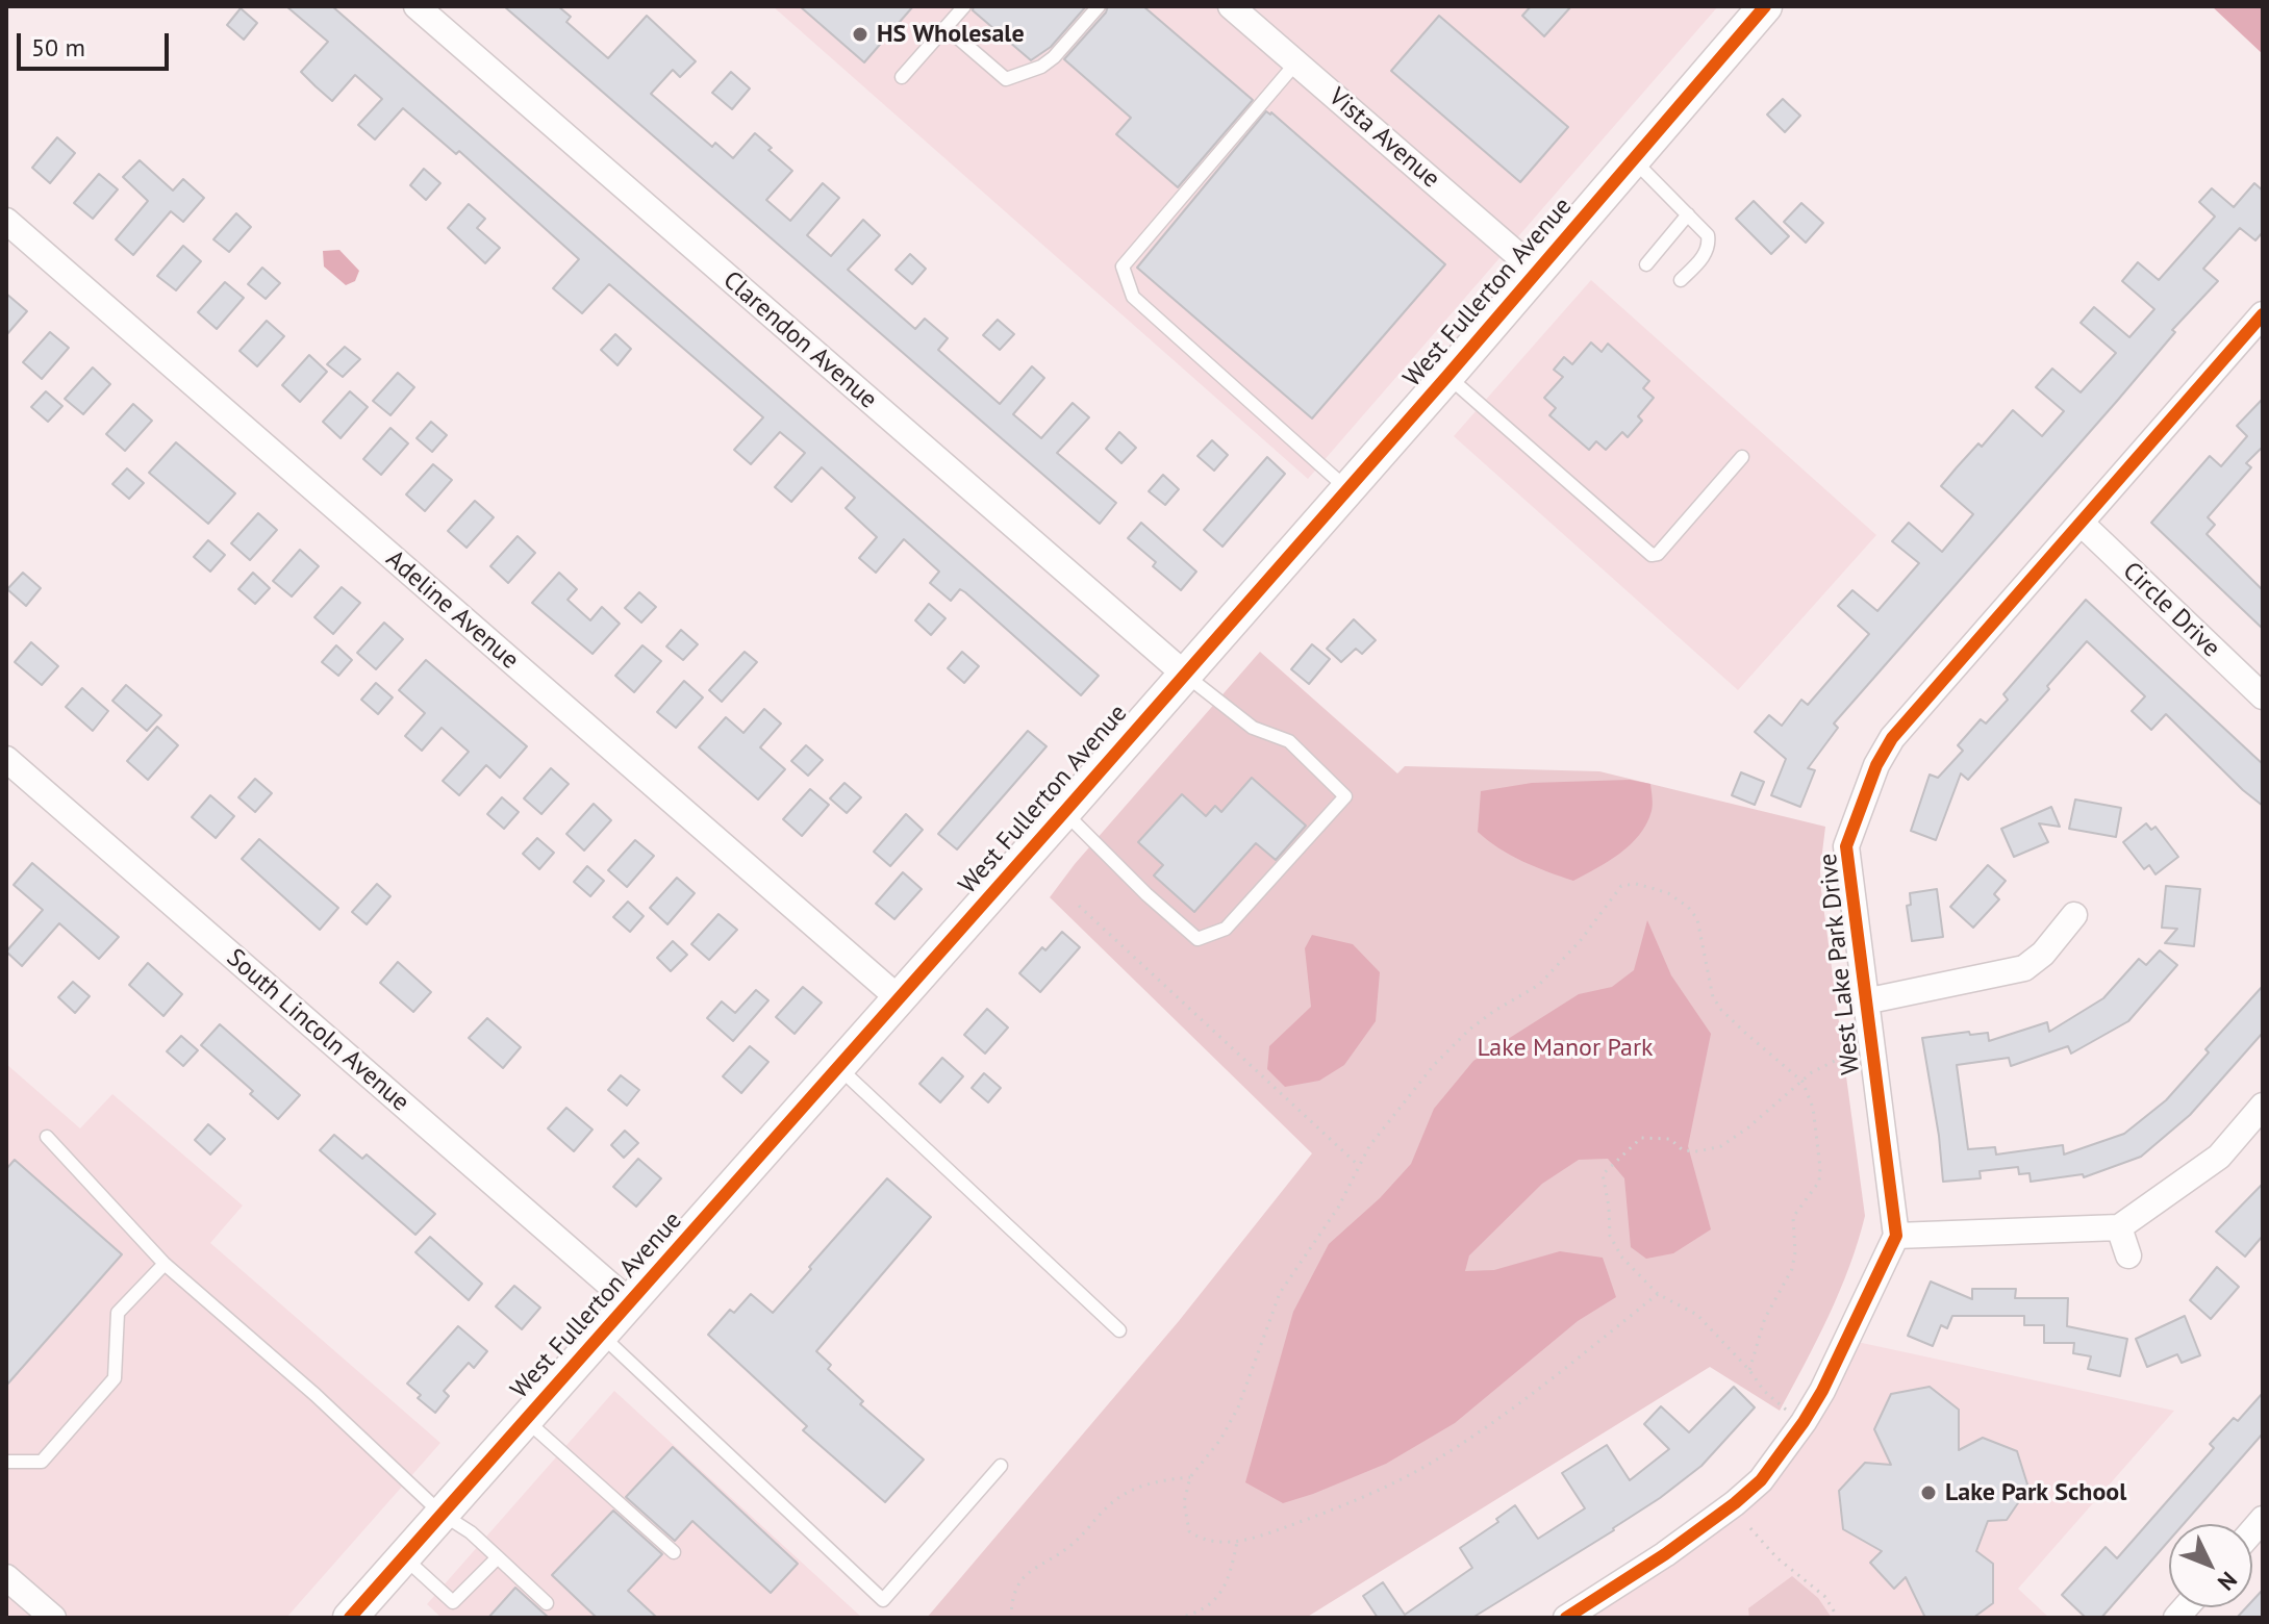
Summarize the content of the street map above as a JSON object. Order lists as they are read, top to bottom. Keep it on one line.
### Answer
{"streets":{"street":["Vista Avenue","West Fullerton Avenue","Clarendon Avenue","Adeline Avenue","Circle Drive","West Lake Park Drive","South Lincoln Avenue"]},"crossings":[["Vista Avenue","West Fullerton Avenue"],["West Fullerton Avenue","Clarendon Avenue"],["West Fullerton Avenue","Adeline Avenue"],["West Fullerton Avenue","South Lincoln Avenue"],["Circle Drive","West Lake Park Drive"]],"parks":["Lake Manor Park"],"places":["HS Wholesale","Lake Park School"],"scale_bar":"50 m","north":"bottom right"}
